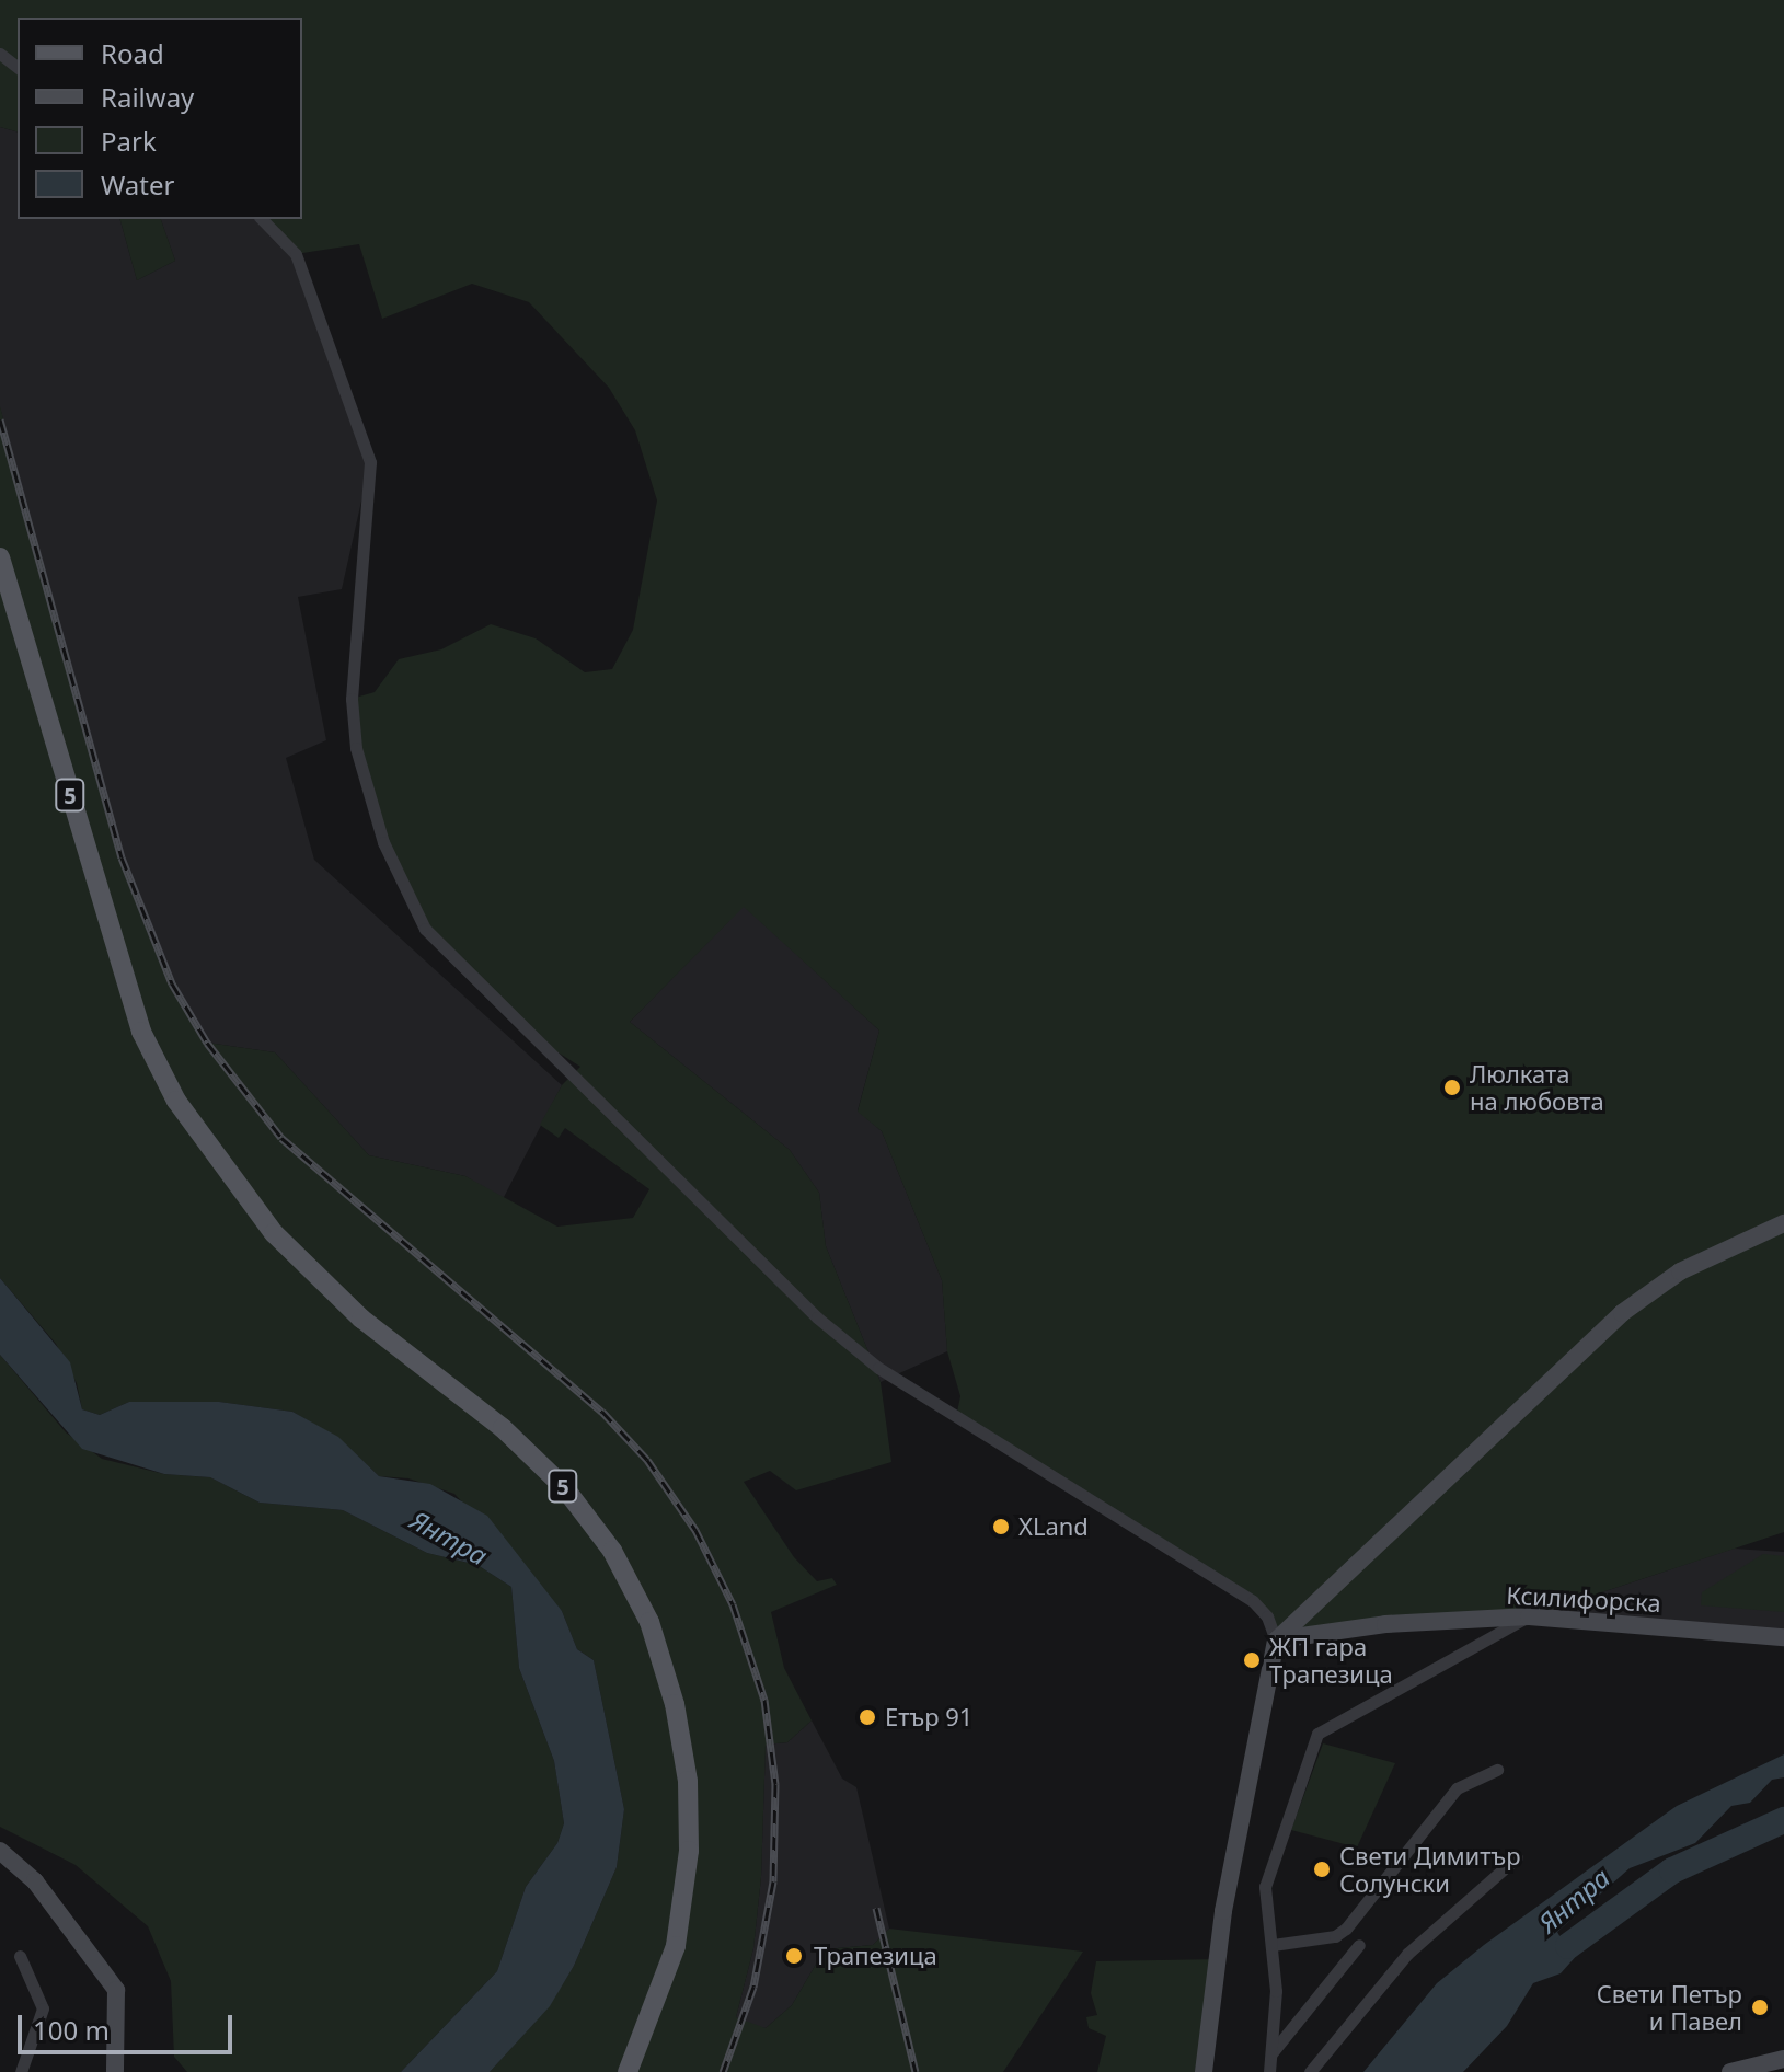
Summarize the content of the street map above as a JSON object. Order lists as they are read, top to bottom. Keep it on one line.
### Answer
{"streets":{"main road":["5"],"street":["Ксилифорска"]},"water":["Янтра"],"places":["Люлката на любовта","XLand","ЖП гара Трапезица","Етър 91","Свети Димитър Солунски","Трапезица","Свети Петър и Павел"],"legend":["Road","Railway","Park","Water"],"scale_bar":"100 m"}
